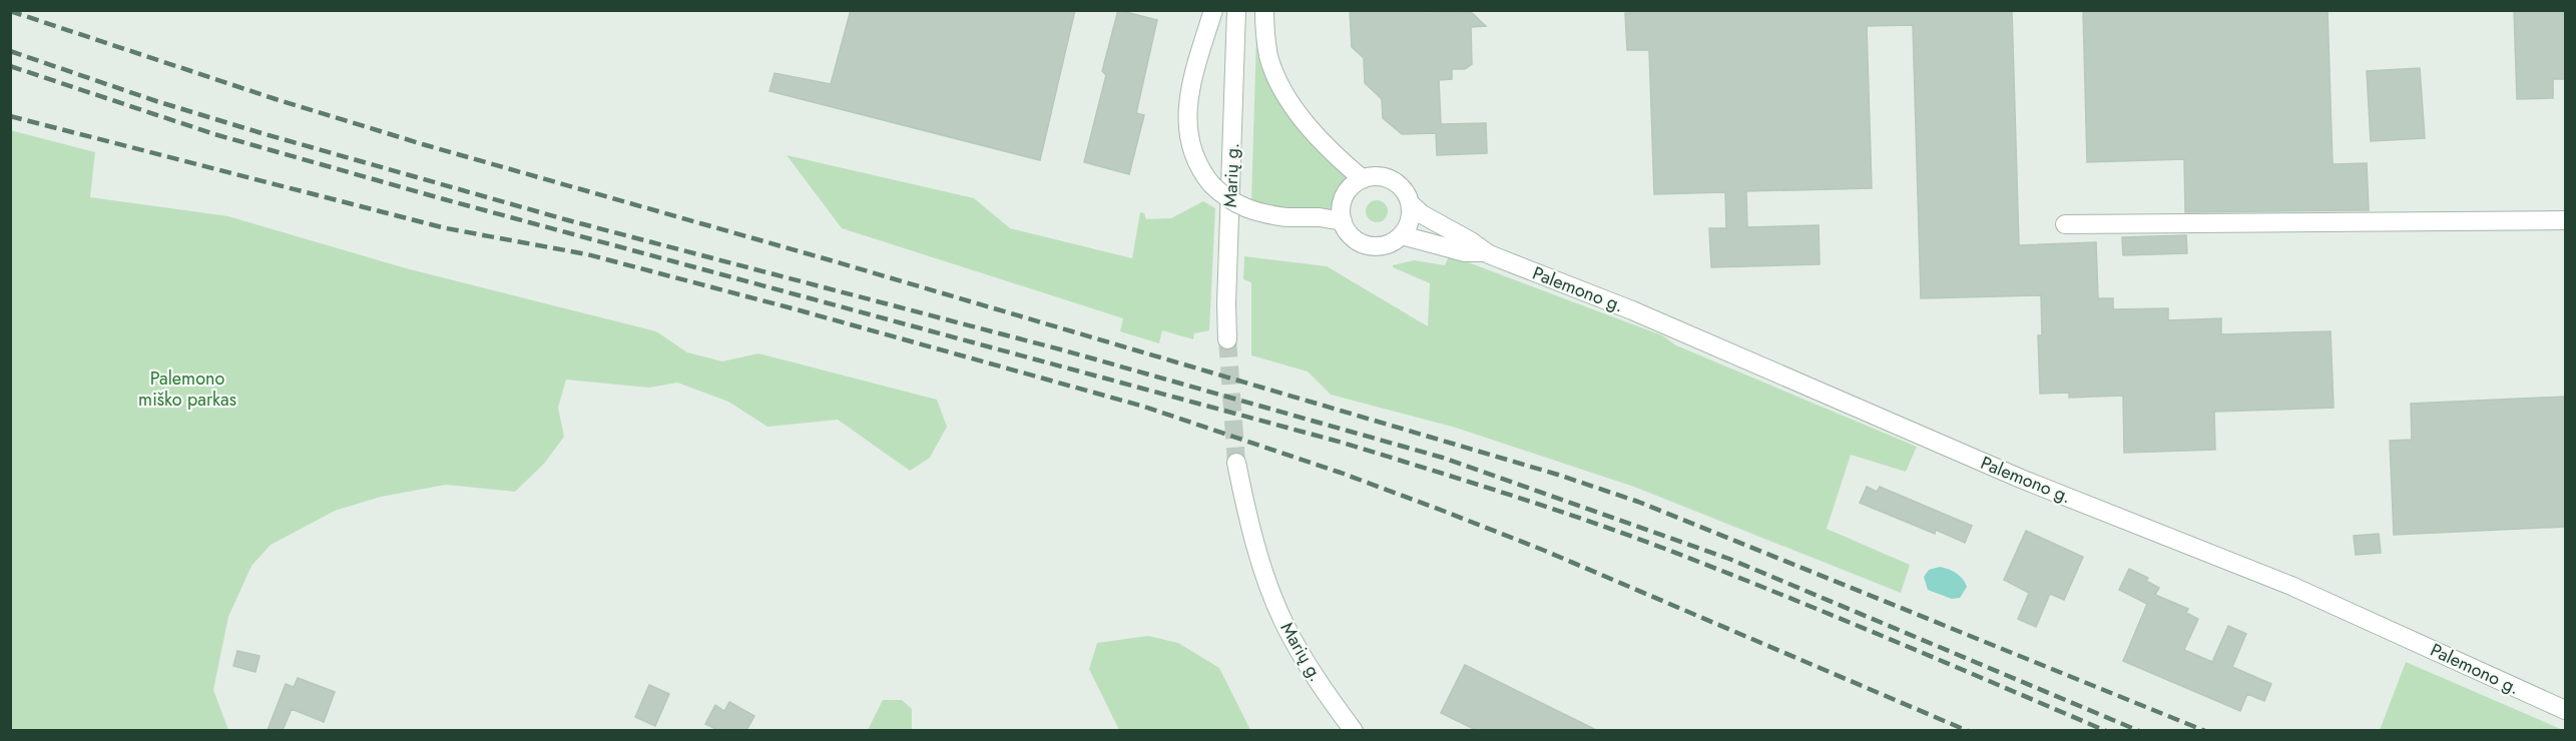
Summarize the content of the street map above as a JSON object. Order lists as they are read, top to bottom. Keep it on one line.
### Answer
{"streets":{"street":["Marių g.","Palemono g."]},"parks":["Palemono miško parkas"]}
